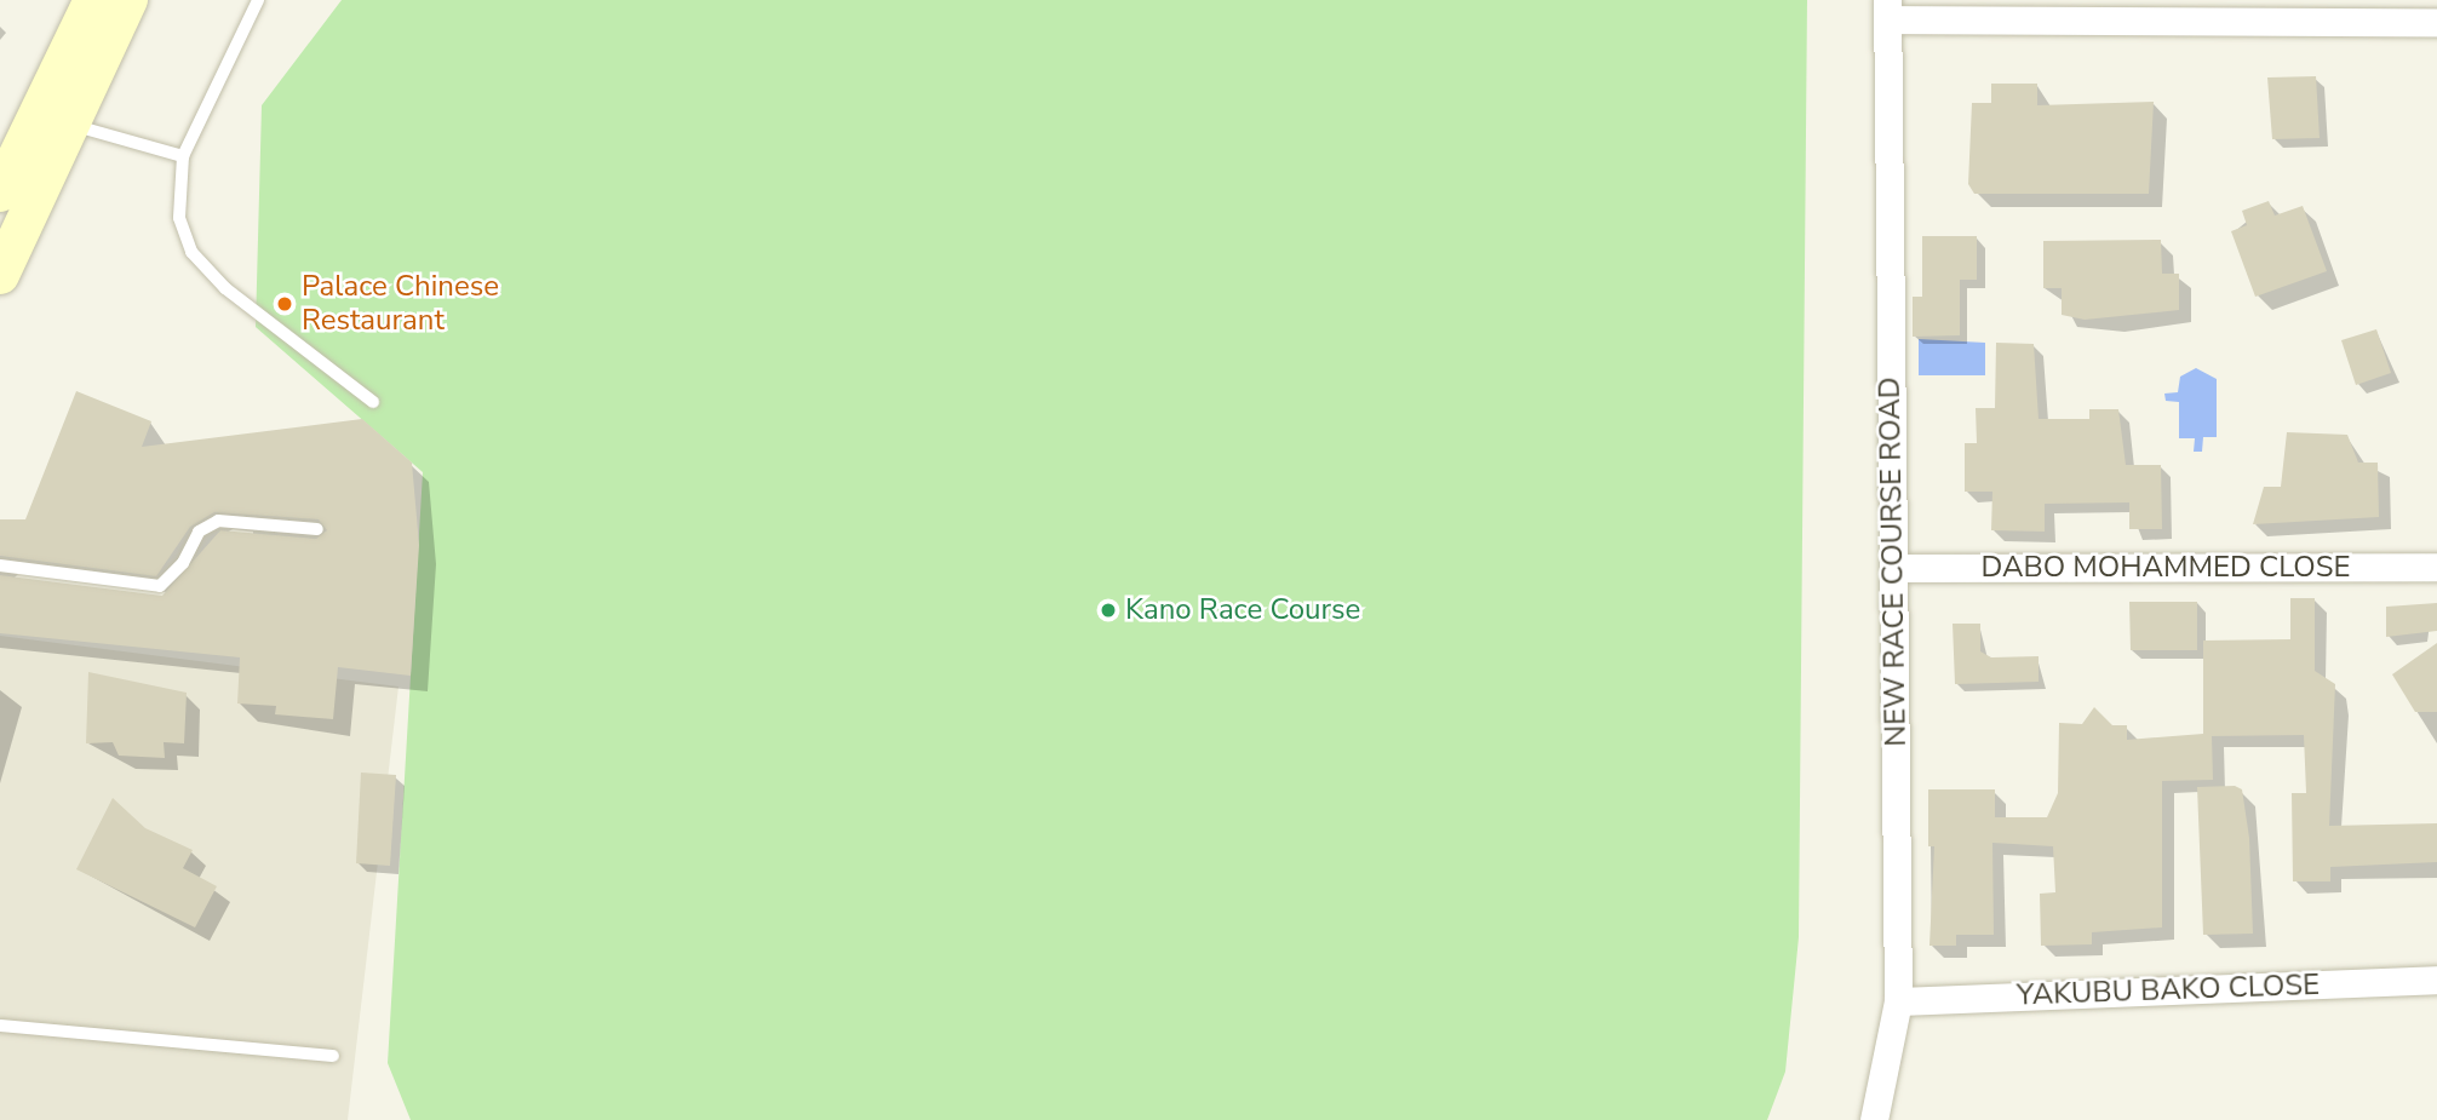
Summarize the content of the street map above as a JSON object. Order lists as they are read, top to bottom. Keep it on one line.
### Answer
{"streets":{"street":["NEW RACE COURSE ROAD","DABO MOHAMMED CLOSE","YAKUBU BAKO CLOSE"]},"crossings":[["NEW RACE COURSE ROAD","DABO MOHAMMED CLOSE"],["NEW RACE COURSE ROAD","YAKUBU BAKO CLOSE"]],"places":["Palace Chinese Restaurant","Kano Race Course"]}
